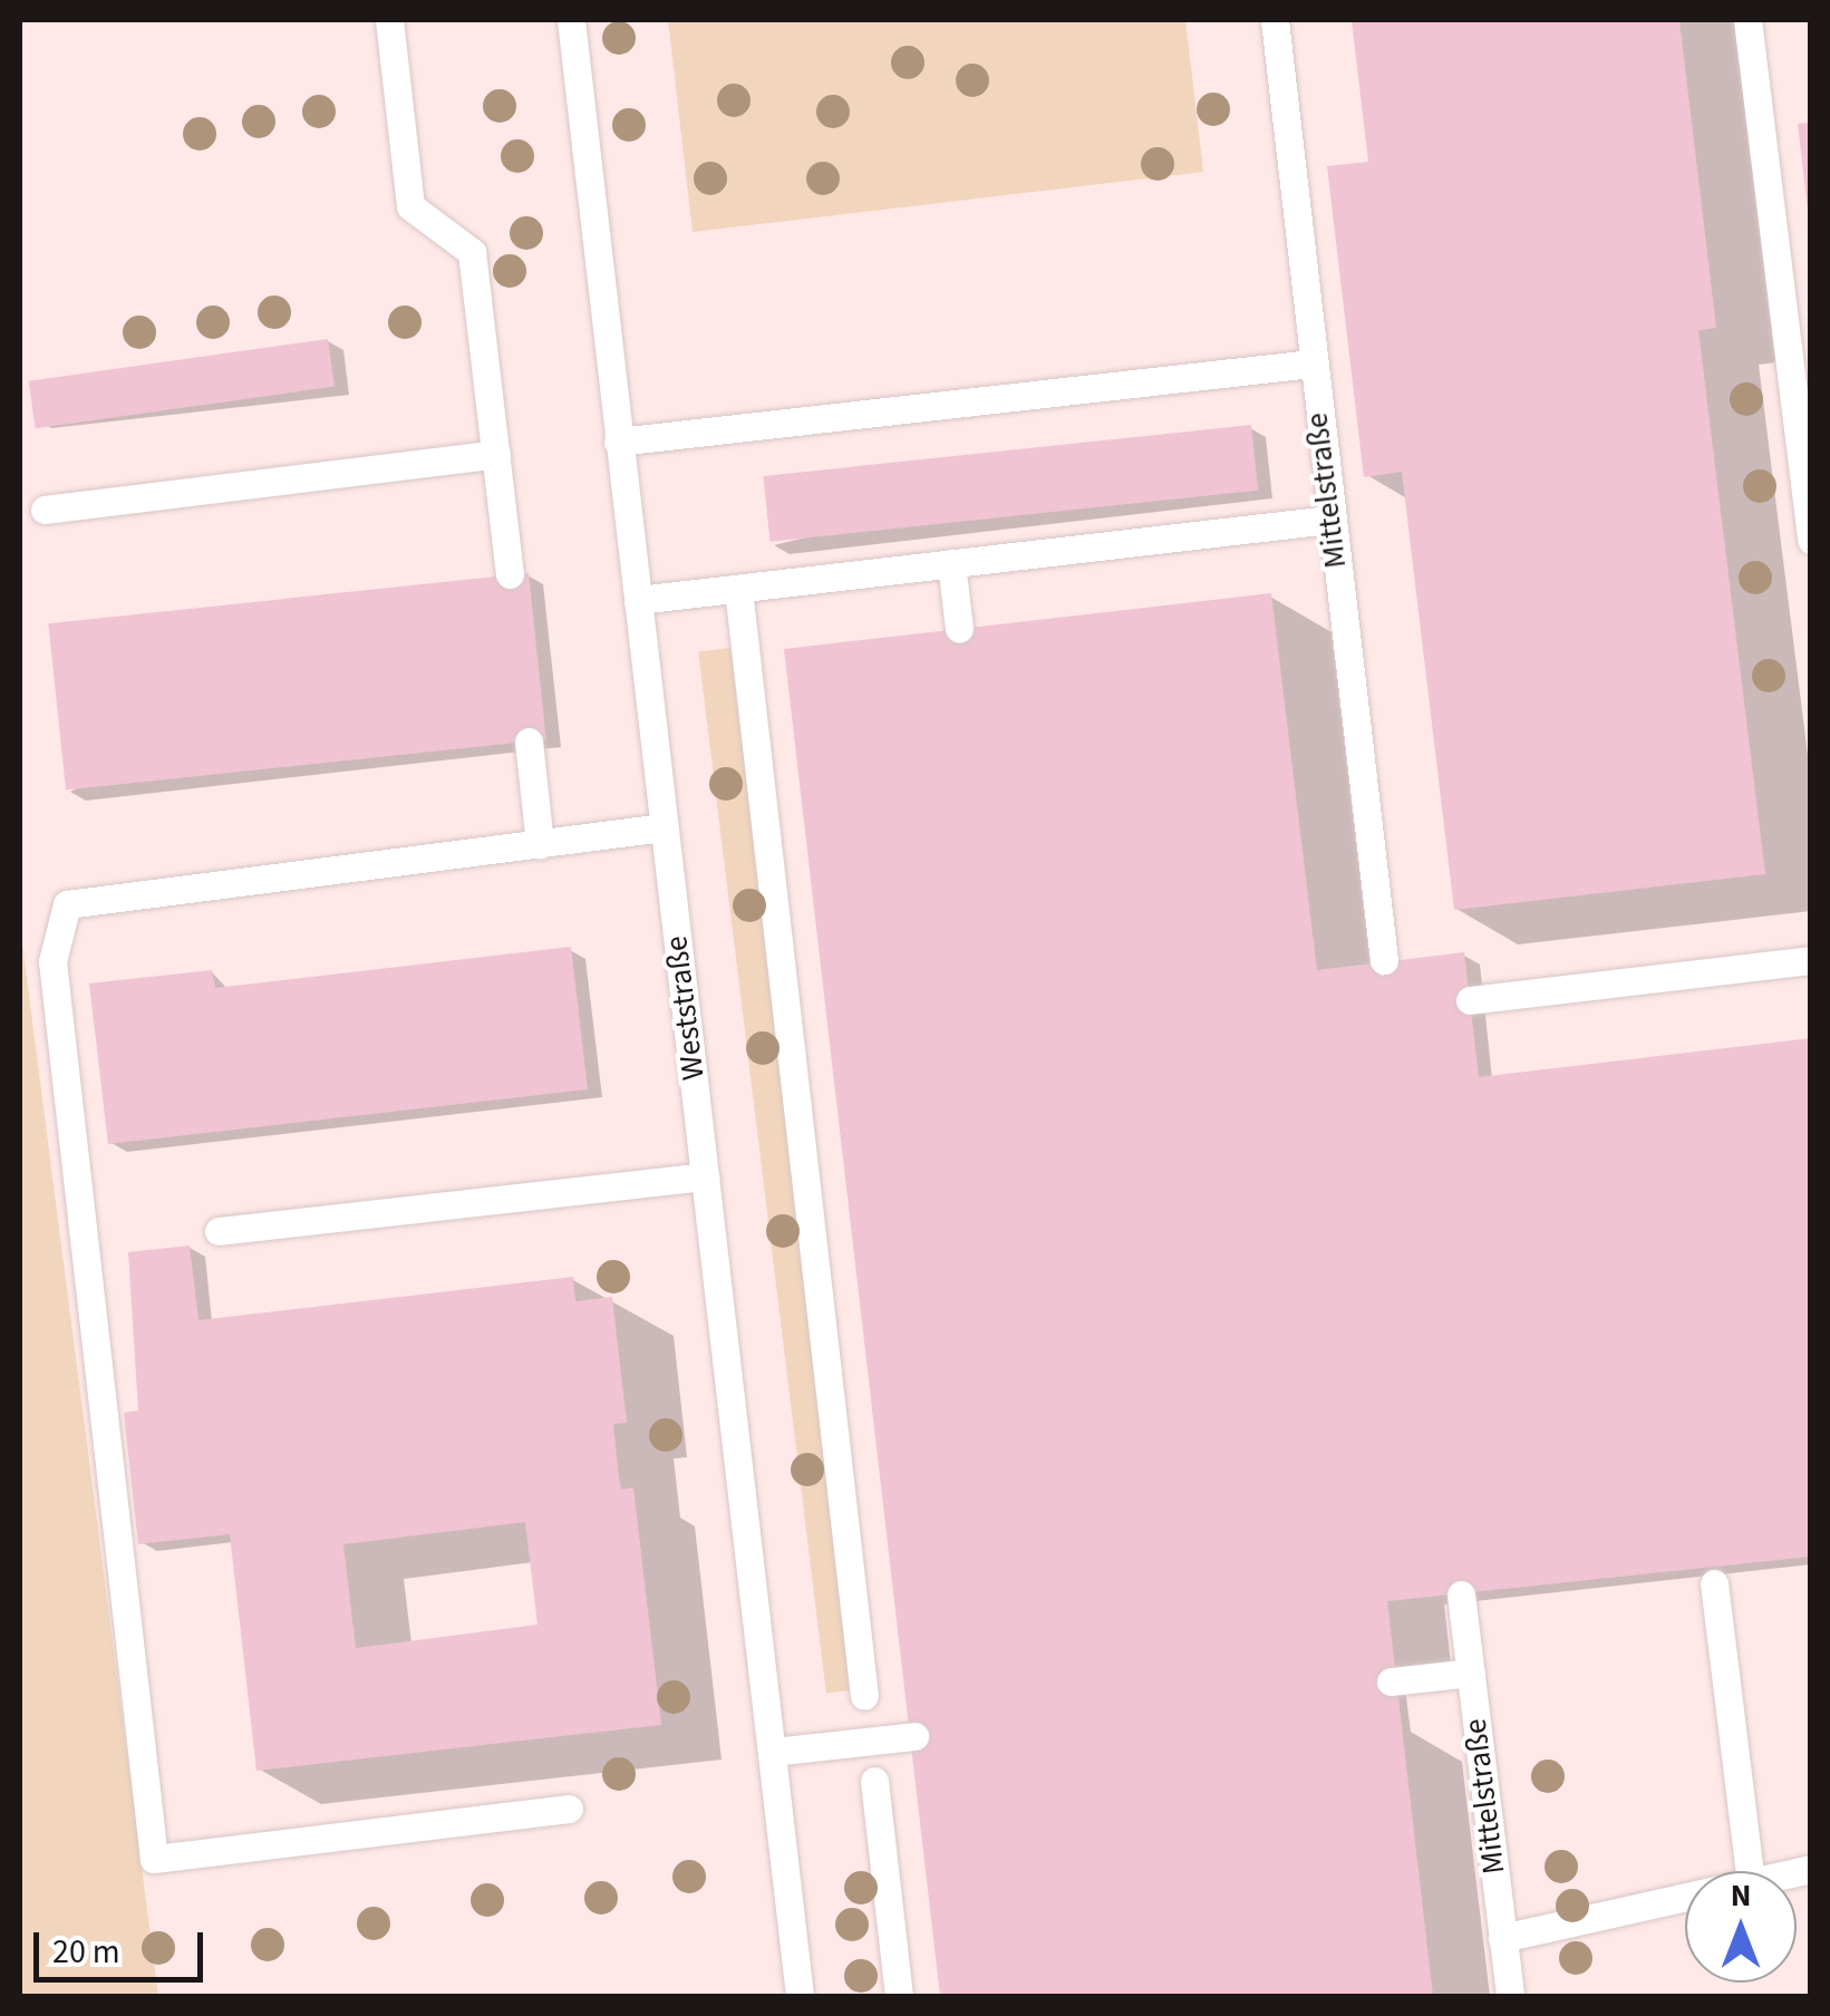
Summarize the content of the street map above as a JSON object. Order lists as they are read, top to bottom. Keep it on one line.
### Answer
{"streets":{"lane":["Mittelstraße","Weststraße"]},"scale_bar":"20 m","north":"top"}
